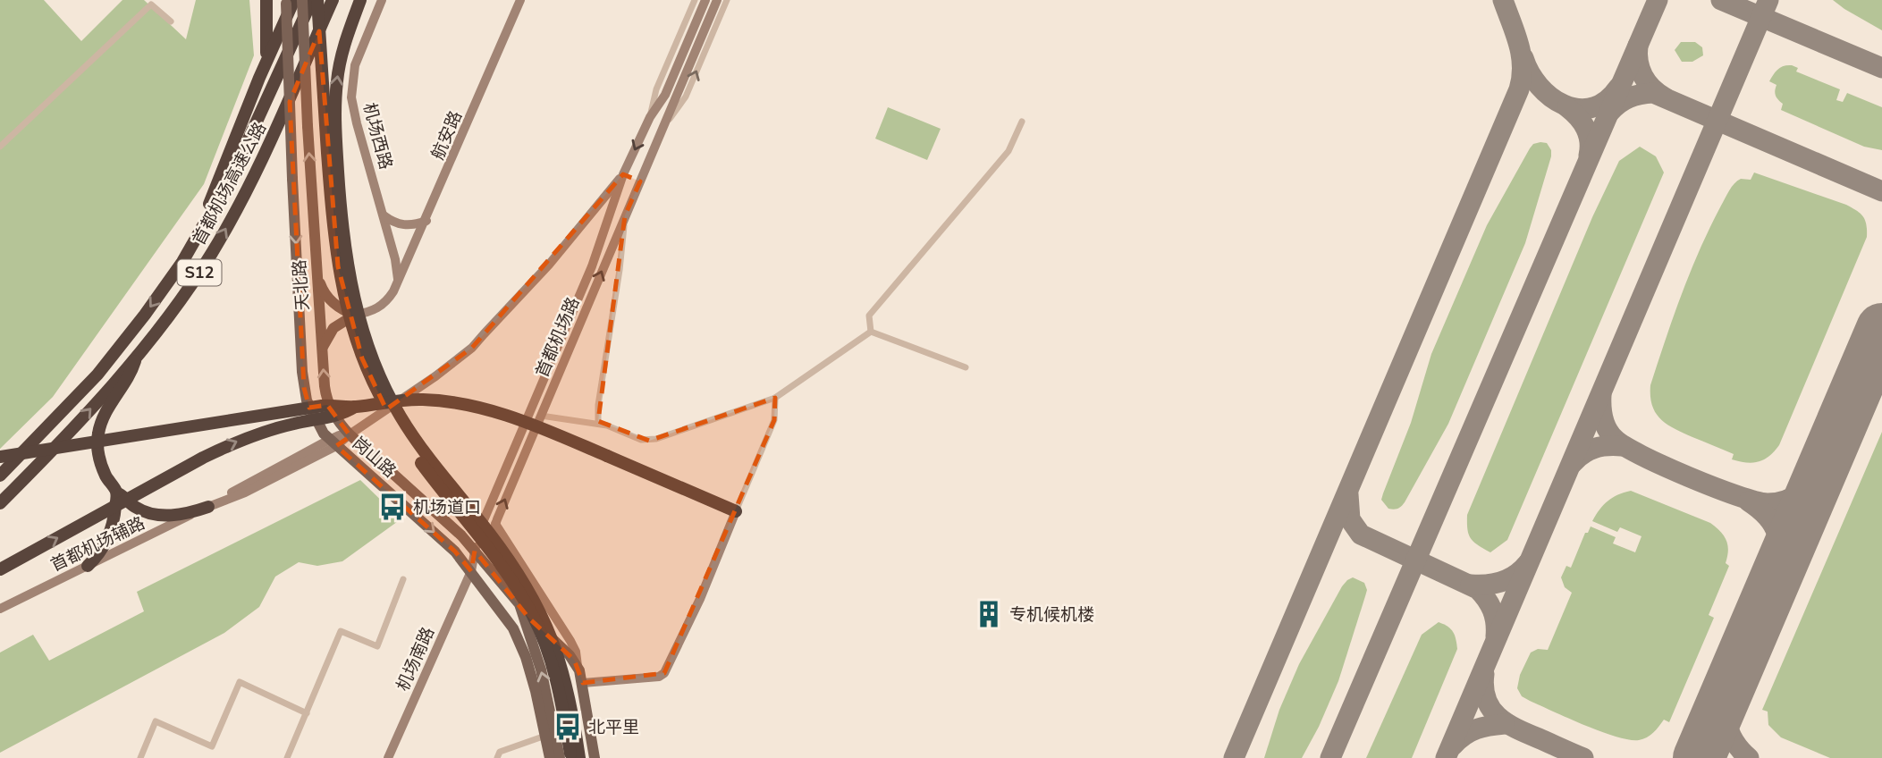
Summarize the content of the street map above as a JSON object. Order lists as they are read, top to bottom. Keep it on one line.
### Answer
{"streets":{"highway":["首都机场高速公路","S12"],"main road":["天北路","岗山路"],"street":["航安路","机场西路","首都机场路","首都机场辅路","机场南路"]},"crossings":[["航安路","机场西路"],["天北路","首都机场路"],["天北路","岗山路"],["天北路","首都机场辅路"],["首都机场路","岗山路"],["首都机场路","首都机场辅路"],["首都机场路","机场南路"],["岗山路","首都机场辅路"],["岗山路","机场南路"]],"places":{"bus stop":["机场道口","北平里"],"building":["专机候机楼"]}}
